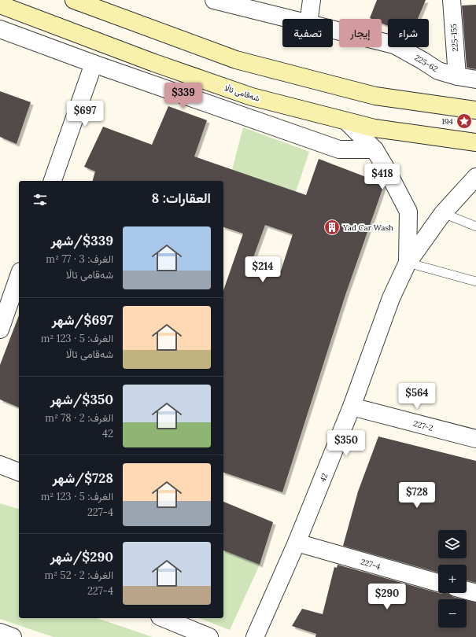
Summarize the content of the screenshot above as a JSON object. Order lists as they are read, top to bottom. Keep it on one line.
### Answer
{"streets":{"main road":["شه‌قامی ئاڵا"],"street":["225-155","225-62","227-2","42","227-4"]},"crossings":[["225-155","225-62"],["227-2","42"],["42","227-4"]],"places":{"place":["194"],"building":["Yad Car Wash"]},"page":{"chip":["شراء","إيجار","تصفية"],"price":["$339","$697","$418","$214","$564","$350","$728","$290"],"heading":"العقارات: 8","list":[{"name":"$339/شهر","note":"الغرف: 3 · 77 m² · شه‌قامی ئاڵا"},{"name":"$697/شهر","note":"الغرف: 5 · 123 m² · شه‌قامی ئاڵا"},{"name":"$350/شهر","note":"الغرف: 2 · 78 m² · 42"},{"name":"$728/شهر","note":"الغرف: 5 · 123 m² · 227-4"},{"name":"$290/شهر","note":"الغرف: 2 · 52 m² · 227-4"}],"map_buttons":["+","−"]}}
